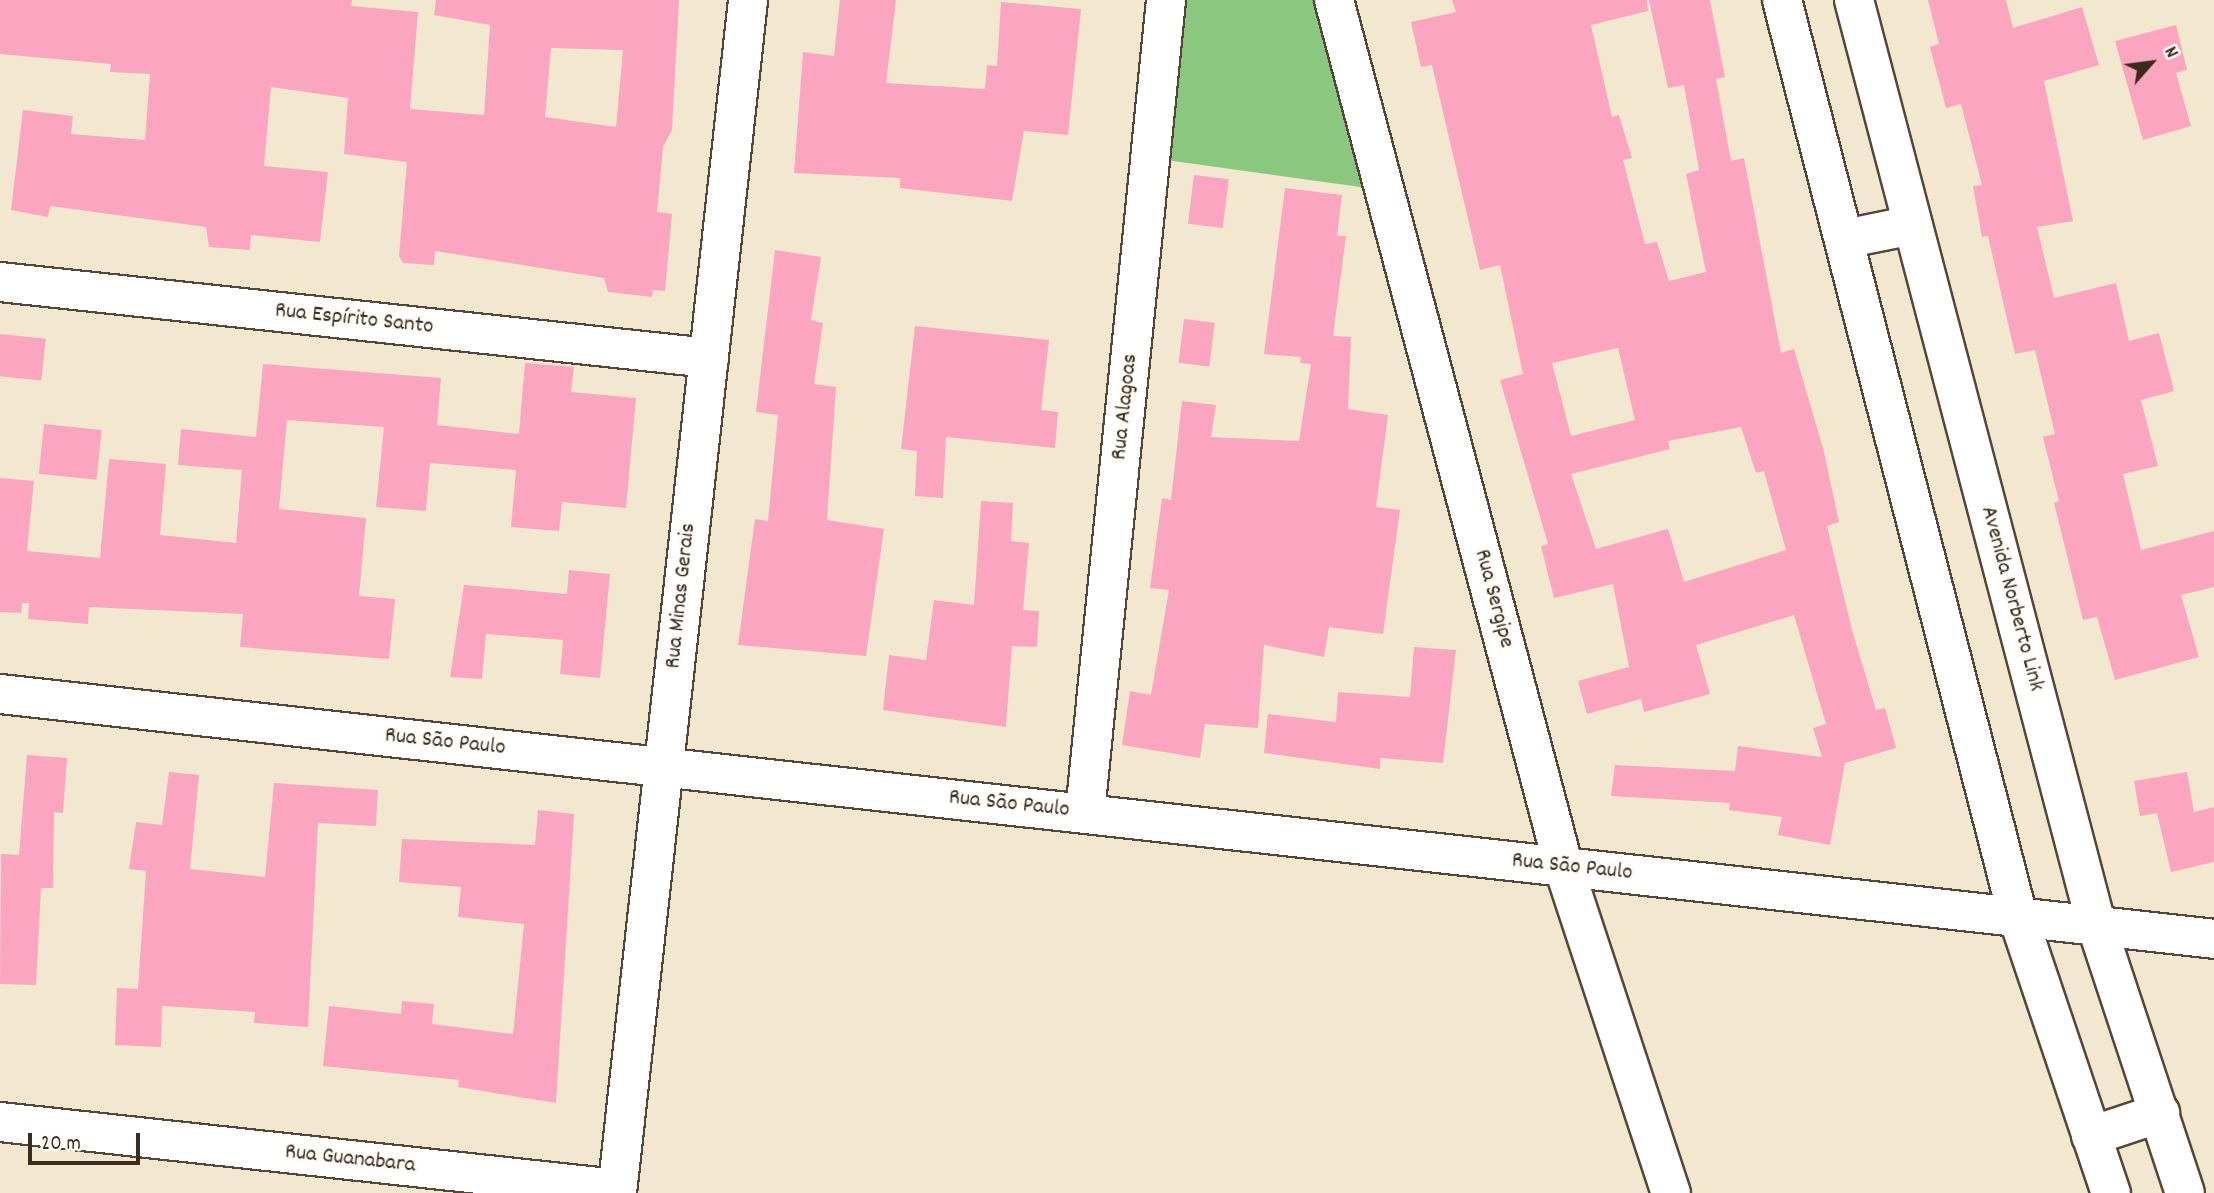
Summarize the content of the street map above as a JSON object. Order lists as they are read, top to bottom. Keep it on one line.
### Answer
{"streets":{"street":["Rua Espírito Santo","Rua Alagoas","Rua Minas Gerais","Rua Sergipe","Avenida Norberto Link","Rua São Paulo","Rua Guanabara"]},"crossings":[["Rua Espírito Santo","Rua Minas Gerais"],["Rua Alagoas","Rua São Paulo"],["Rua Minas Gerais","Rua São Paulo"],["Rua Minas Gerais","Rua Guanabara"],["Rua Sergipe","Rua São Paulo"],["Avenida Norberto Link","Rua São Paulo"]],"scale_bar":"20 m","north":"top right"}
